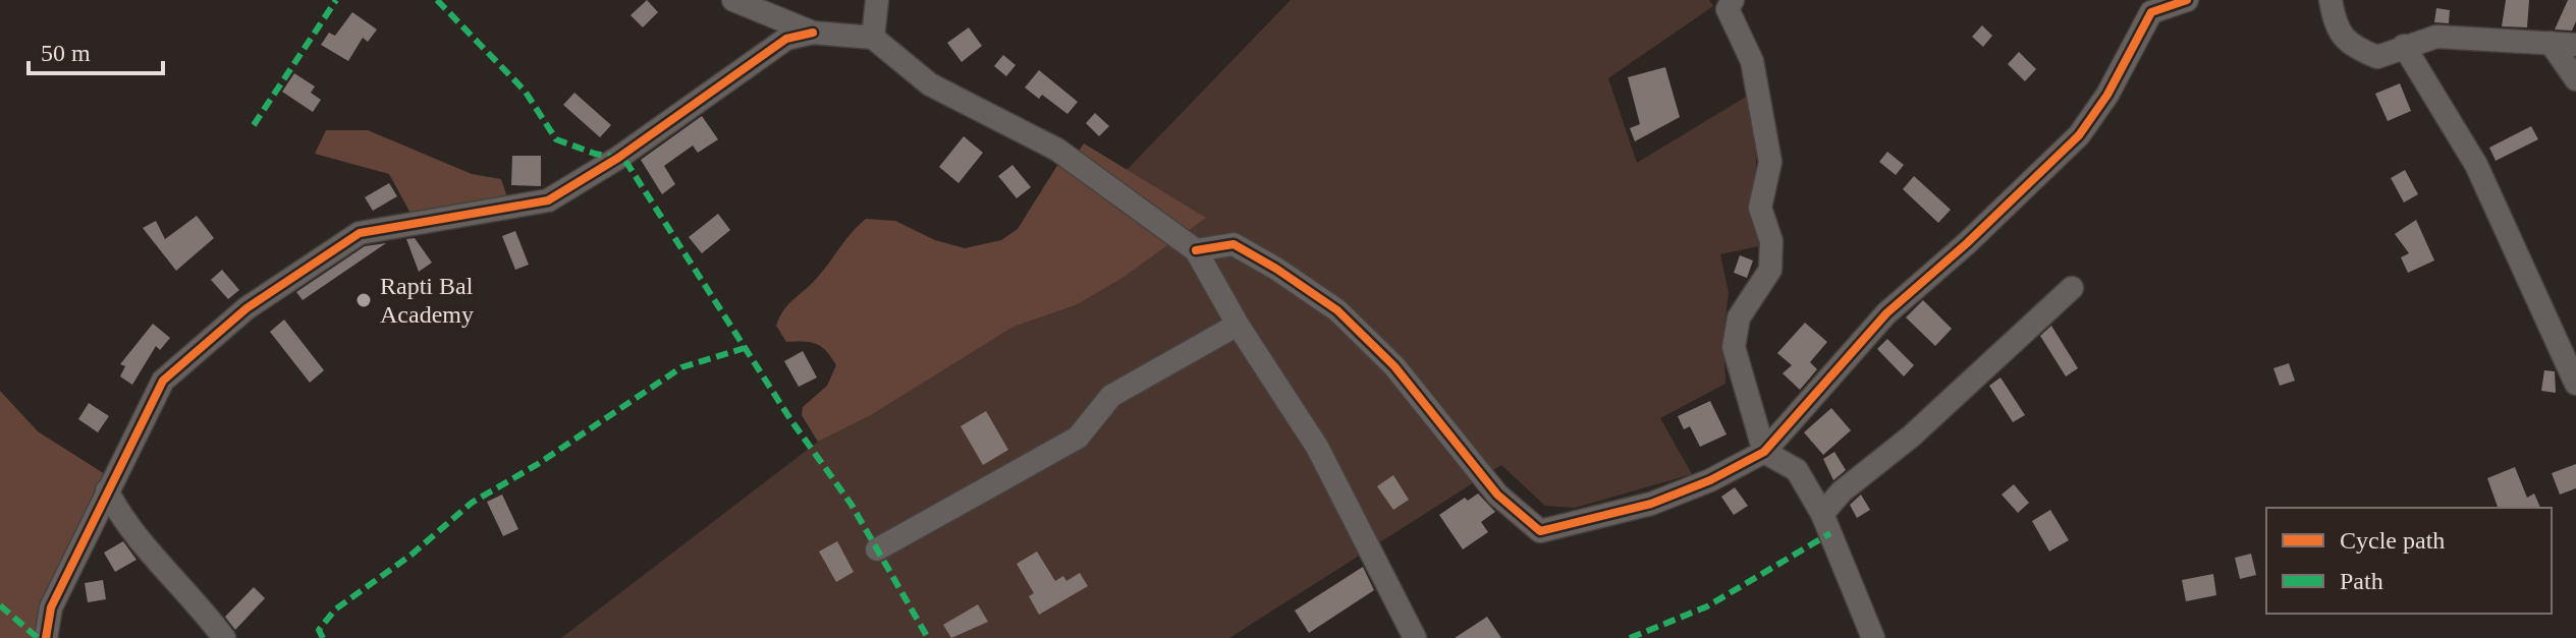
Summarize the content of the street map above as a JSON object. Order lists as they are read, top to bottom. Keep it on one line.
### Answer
{"places":["Rapti Bal Academy"],"legend":["Cycle path","Path"],"scale_bar":"50 m"}
